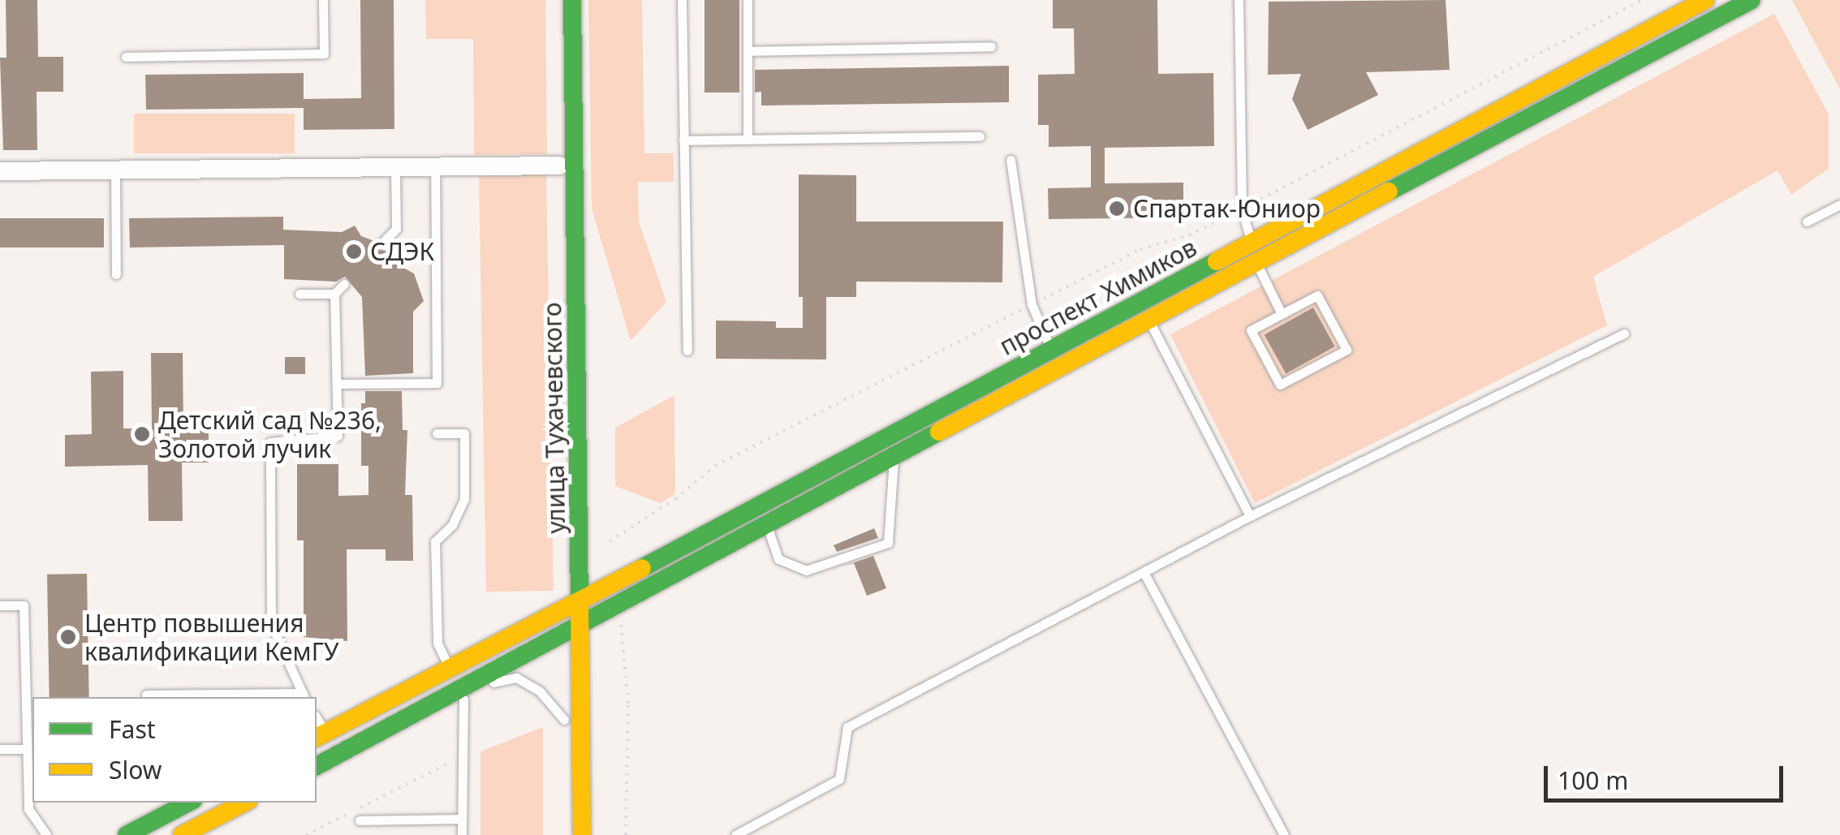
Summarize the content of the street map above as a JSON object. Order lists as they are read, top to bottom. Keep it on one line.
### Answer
{"streets":{"main road":["проспект Химиков","улица Тухачевского"]},"crossings":[["проспект Химиков","улица Тухачевского"]],"places":["Спартак-Юниор","СДЭК","Детский сад №236, Золотой лучик","Центр повышения квалификации КемГУ"],"legend":["Fast","Slow"],"scale_bar":"100 m"}
